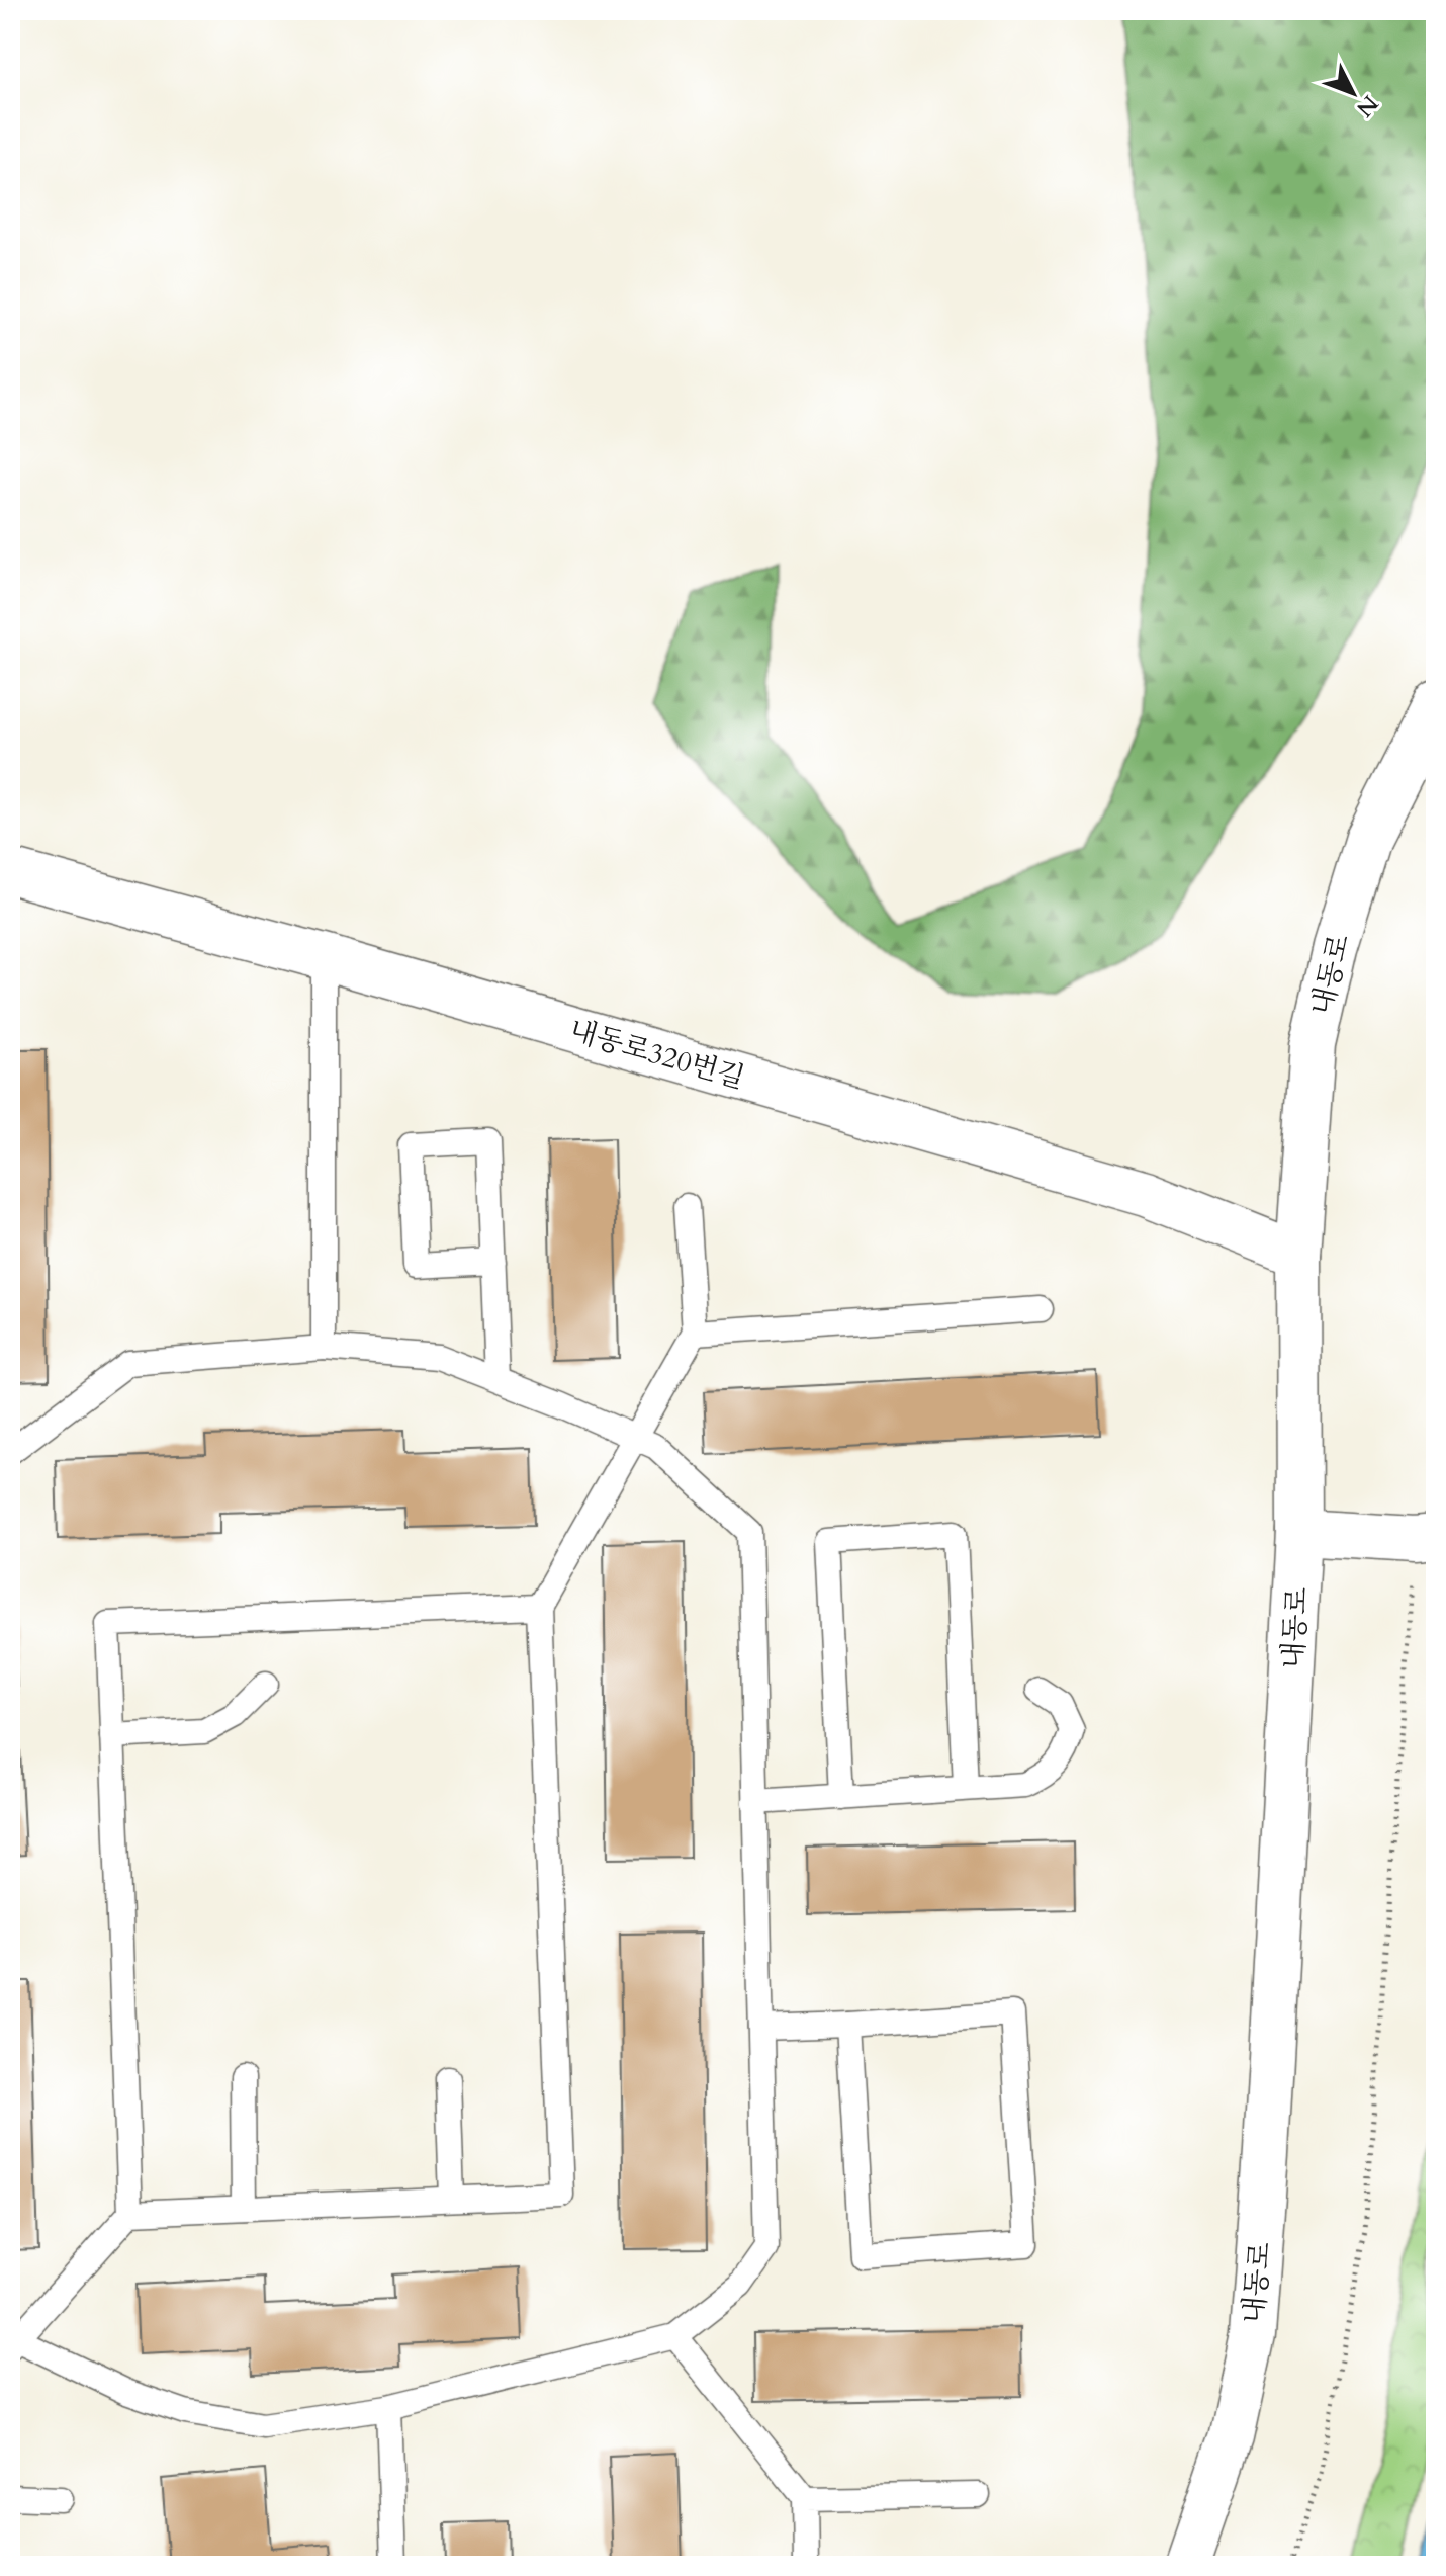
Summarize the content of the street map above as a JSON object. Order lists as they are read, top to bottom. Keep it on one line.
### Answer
{"streets":{"street":["내동로","내동로320번길"]},"crossings":[["내동로","내동로320번길"]],"north":"bottom right"}
